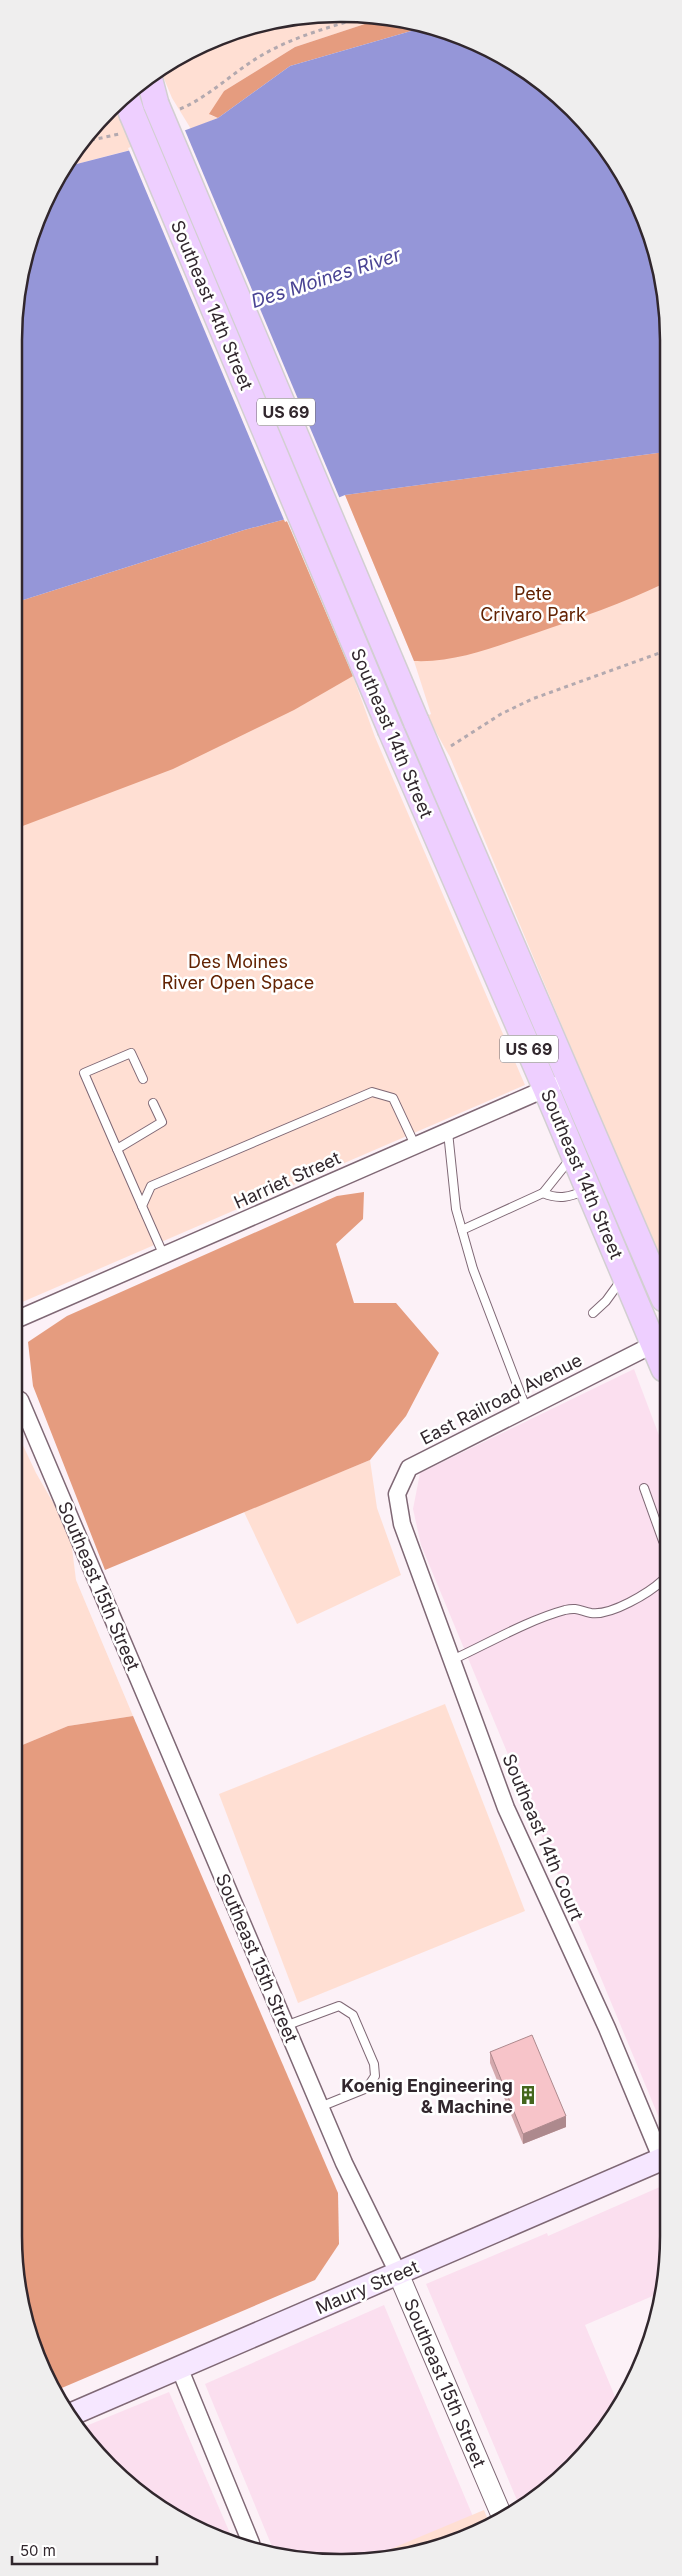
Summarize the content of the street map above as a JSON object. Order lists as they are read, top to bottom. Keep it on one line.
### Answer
{"streets":{"main road":["Southeast 14th Street","US 69","Maury Street"],"street":["Harriet Street","East Railroad Avenue","Southeast 15th Street","Southeast 14th Court"]},"crossings":[["Southeast 14th Street","Harriet Street"],["Southeast 14th Street","East Railroad Avenue"],["East Railroad Avenue","Southeast 14th Court"],["Southeast 15th Street","Maury Street"]],"water":["Des Moines River"],"parks":["Pete Crivaro Park","Des Moines River Open Space"],"places":{"building":["Koenig Engineering & Machine"]},"scale_bar":"50 m"}
